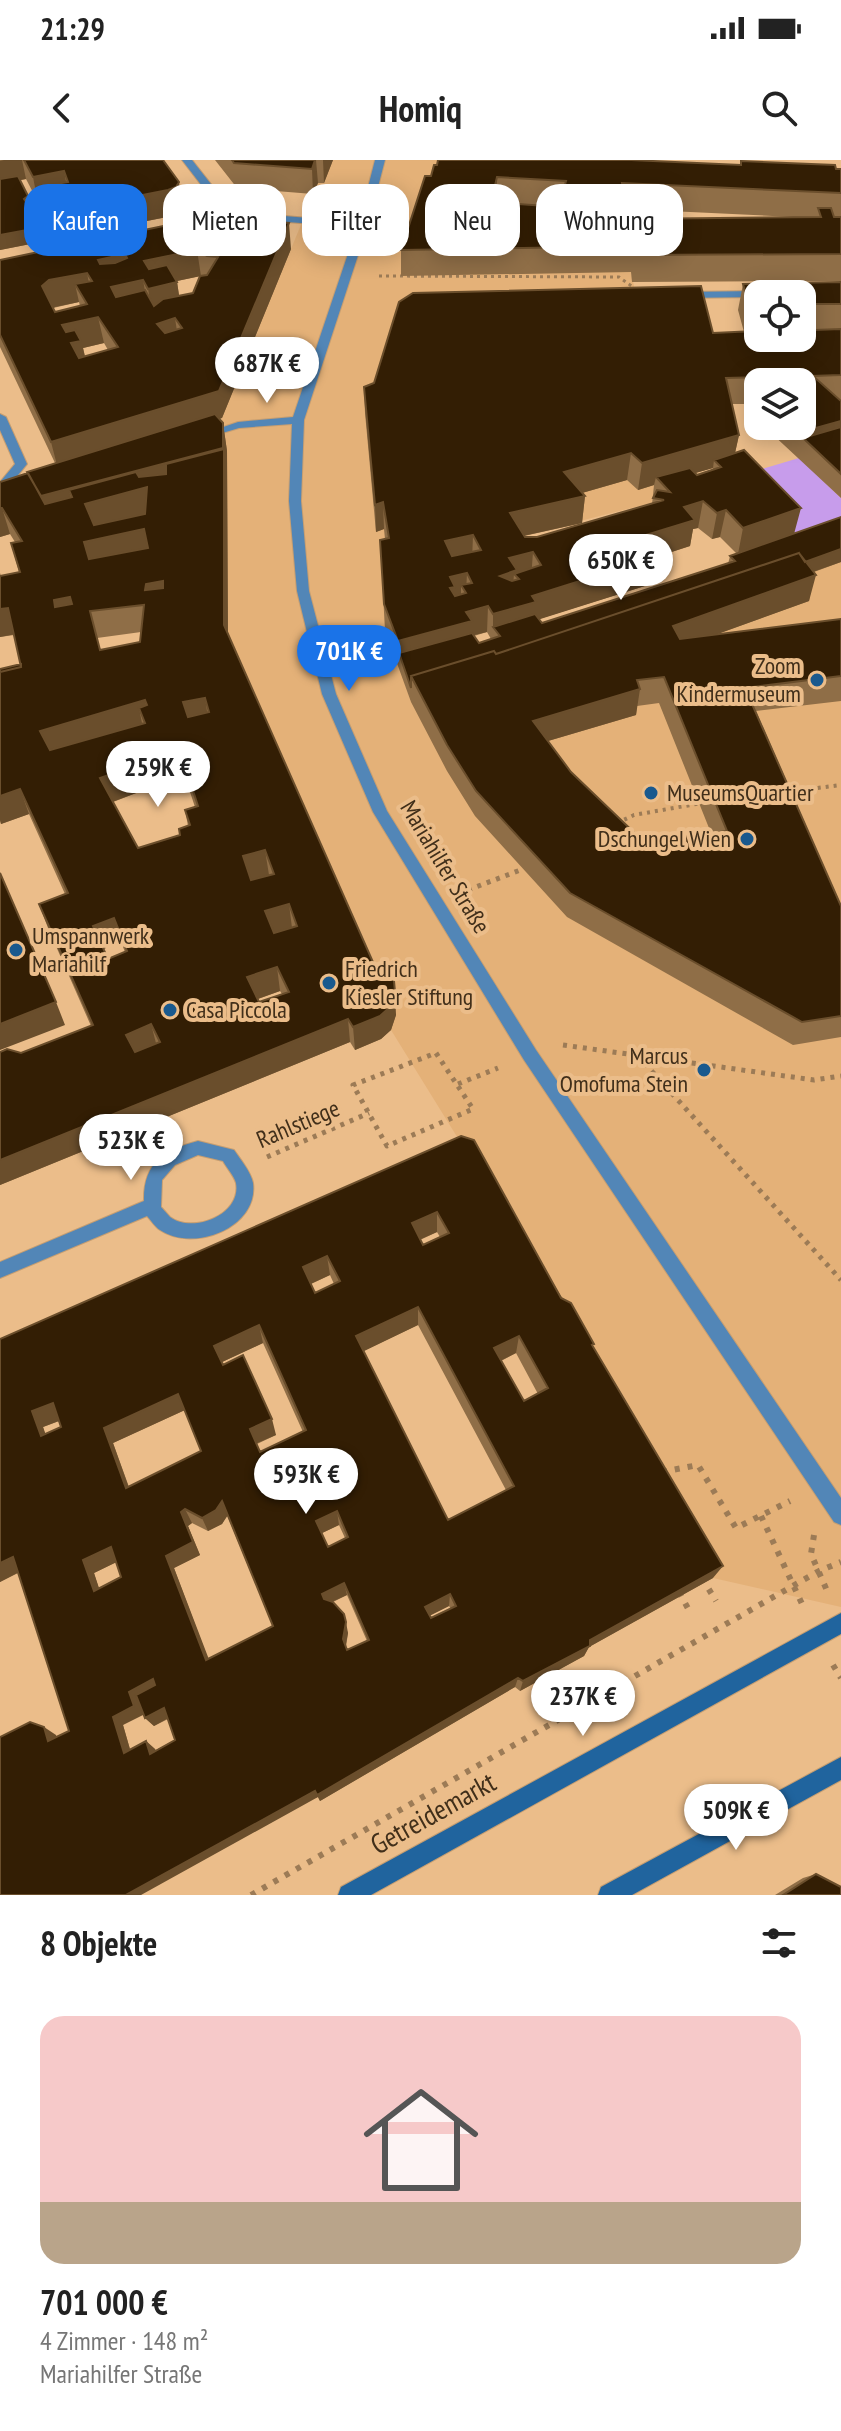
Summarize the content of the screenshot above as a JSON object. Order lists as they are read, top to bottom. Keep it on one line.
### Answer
{"streets":{"main road":["Getreidemarkt"],"street":["Mariahilfer Straße"],"path":["Rahlstiege"]},"places":["Zoom Kindermuseum","MuseumsQuartier","Dschungel Wien","Umspannwerk Mariahilf","Friedrich Kiesler Stiftung","Casa Piccola","Marcus Omofuma Stein"],"page":{"status":"21:29","header":"Homiq","chip":["Kaufen","Mieten","Filter","Neu","Wohnung"],"price":["687K €","650K €","701K €","259K €","523K €","593K €","237K €","509K €"],"heading":"8 Objekte","list":[{"name":"701 000 €","note":"4 Zimmer · 148 m² · Mariahilfer Straße"}]}}
